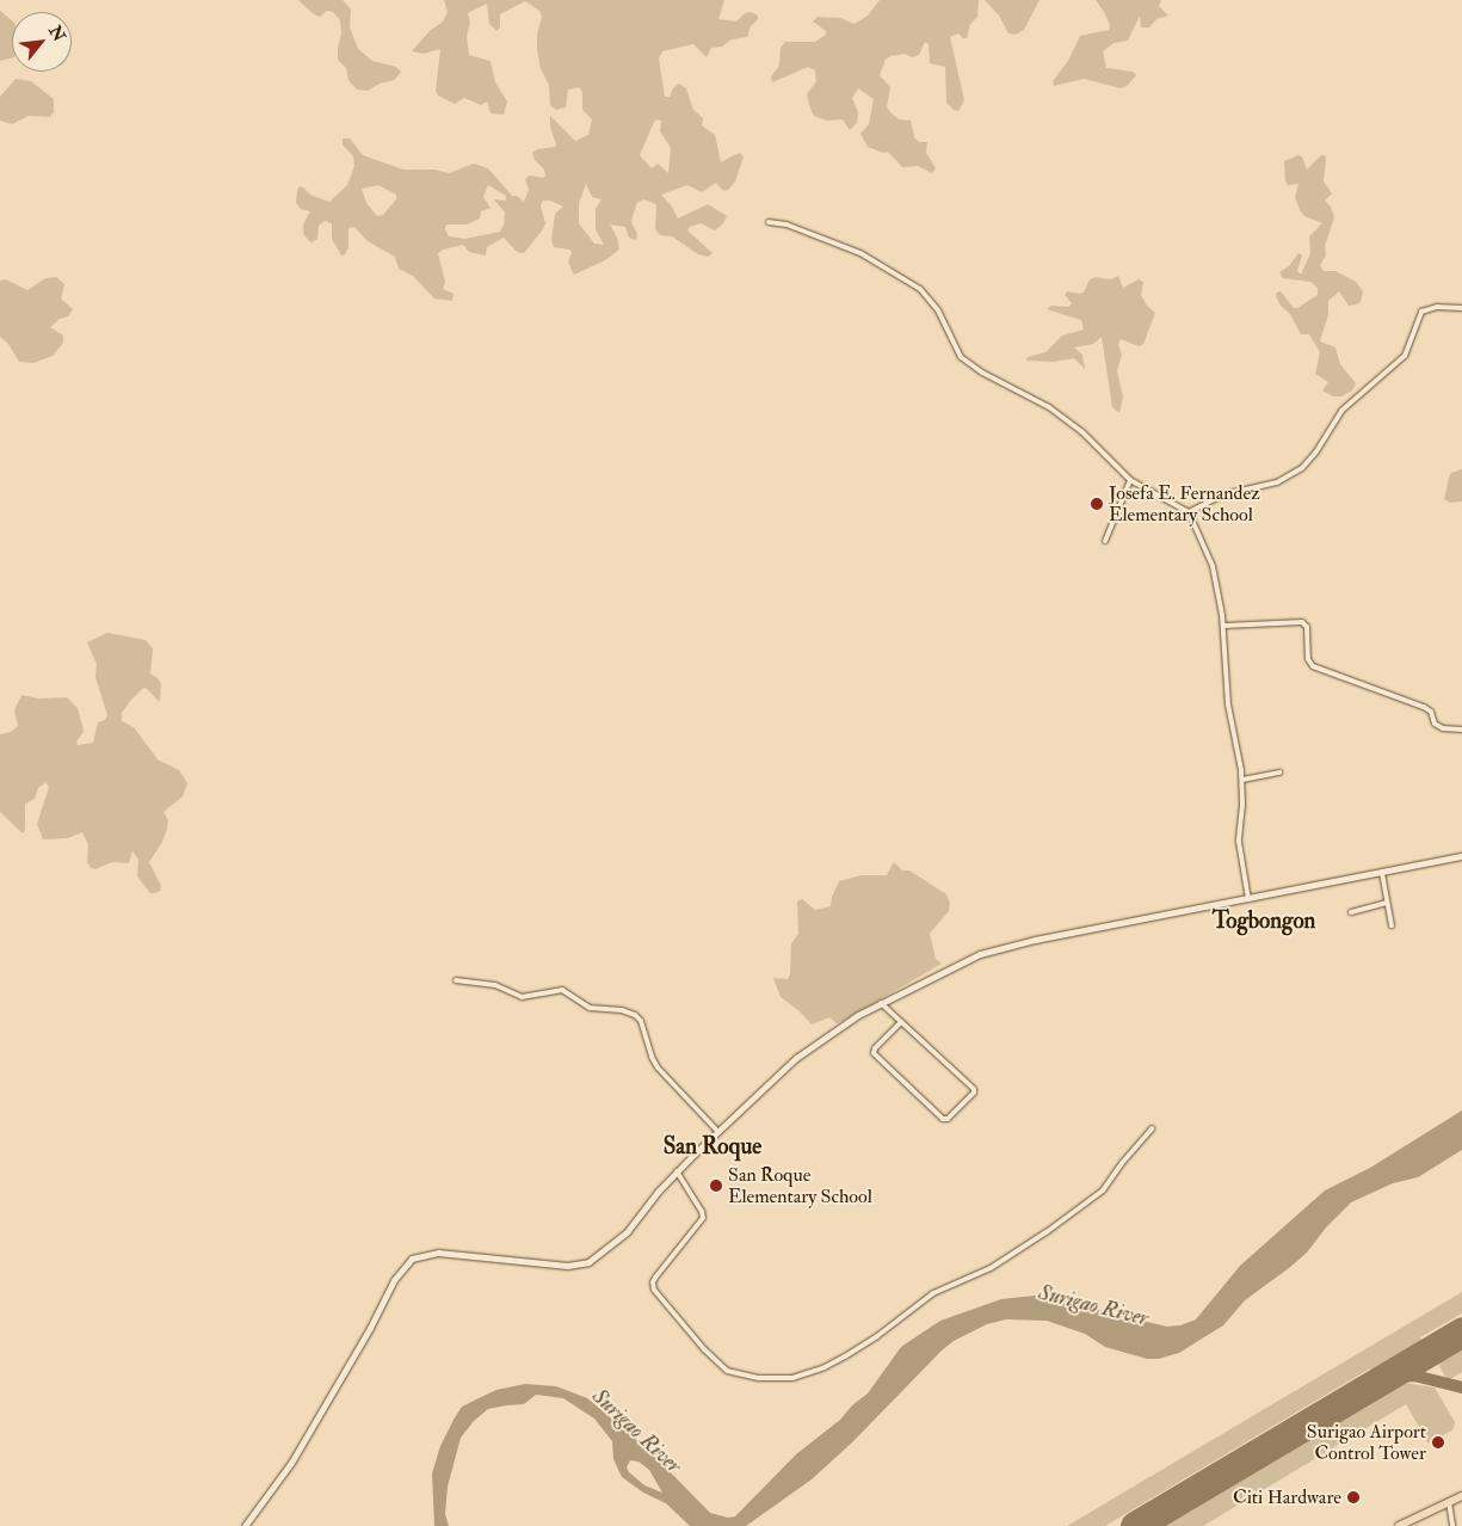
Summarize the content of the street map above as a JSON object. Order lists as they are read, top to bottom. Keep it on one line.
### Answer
{"districts":["Togbongon","San Roque"],"water":["Surigao River"],"places":["Josefa E. Fernandez Elementary School","San Roque Elementary School","Surigao Airport Control Tower","Citi Hardware"],"north":"top right"}
